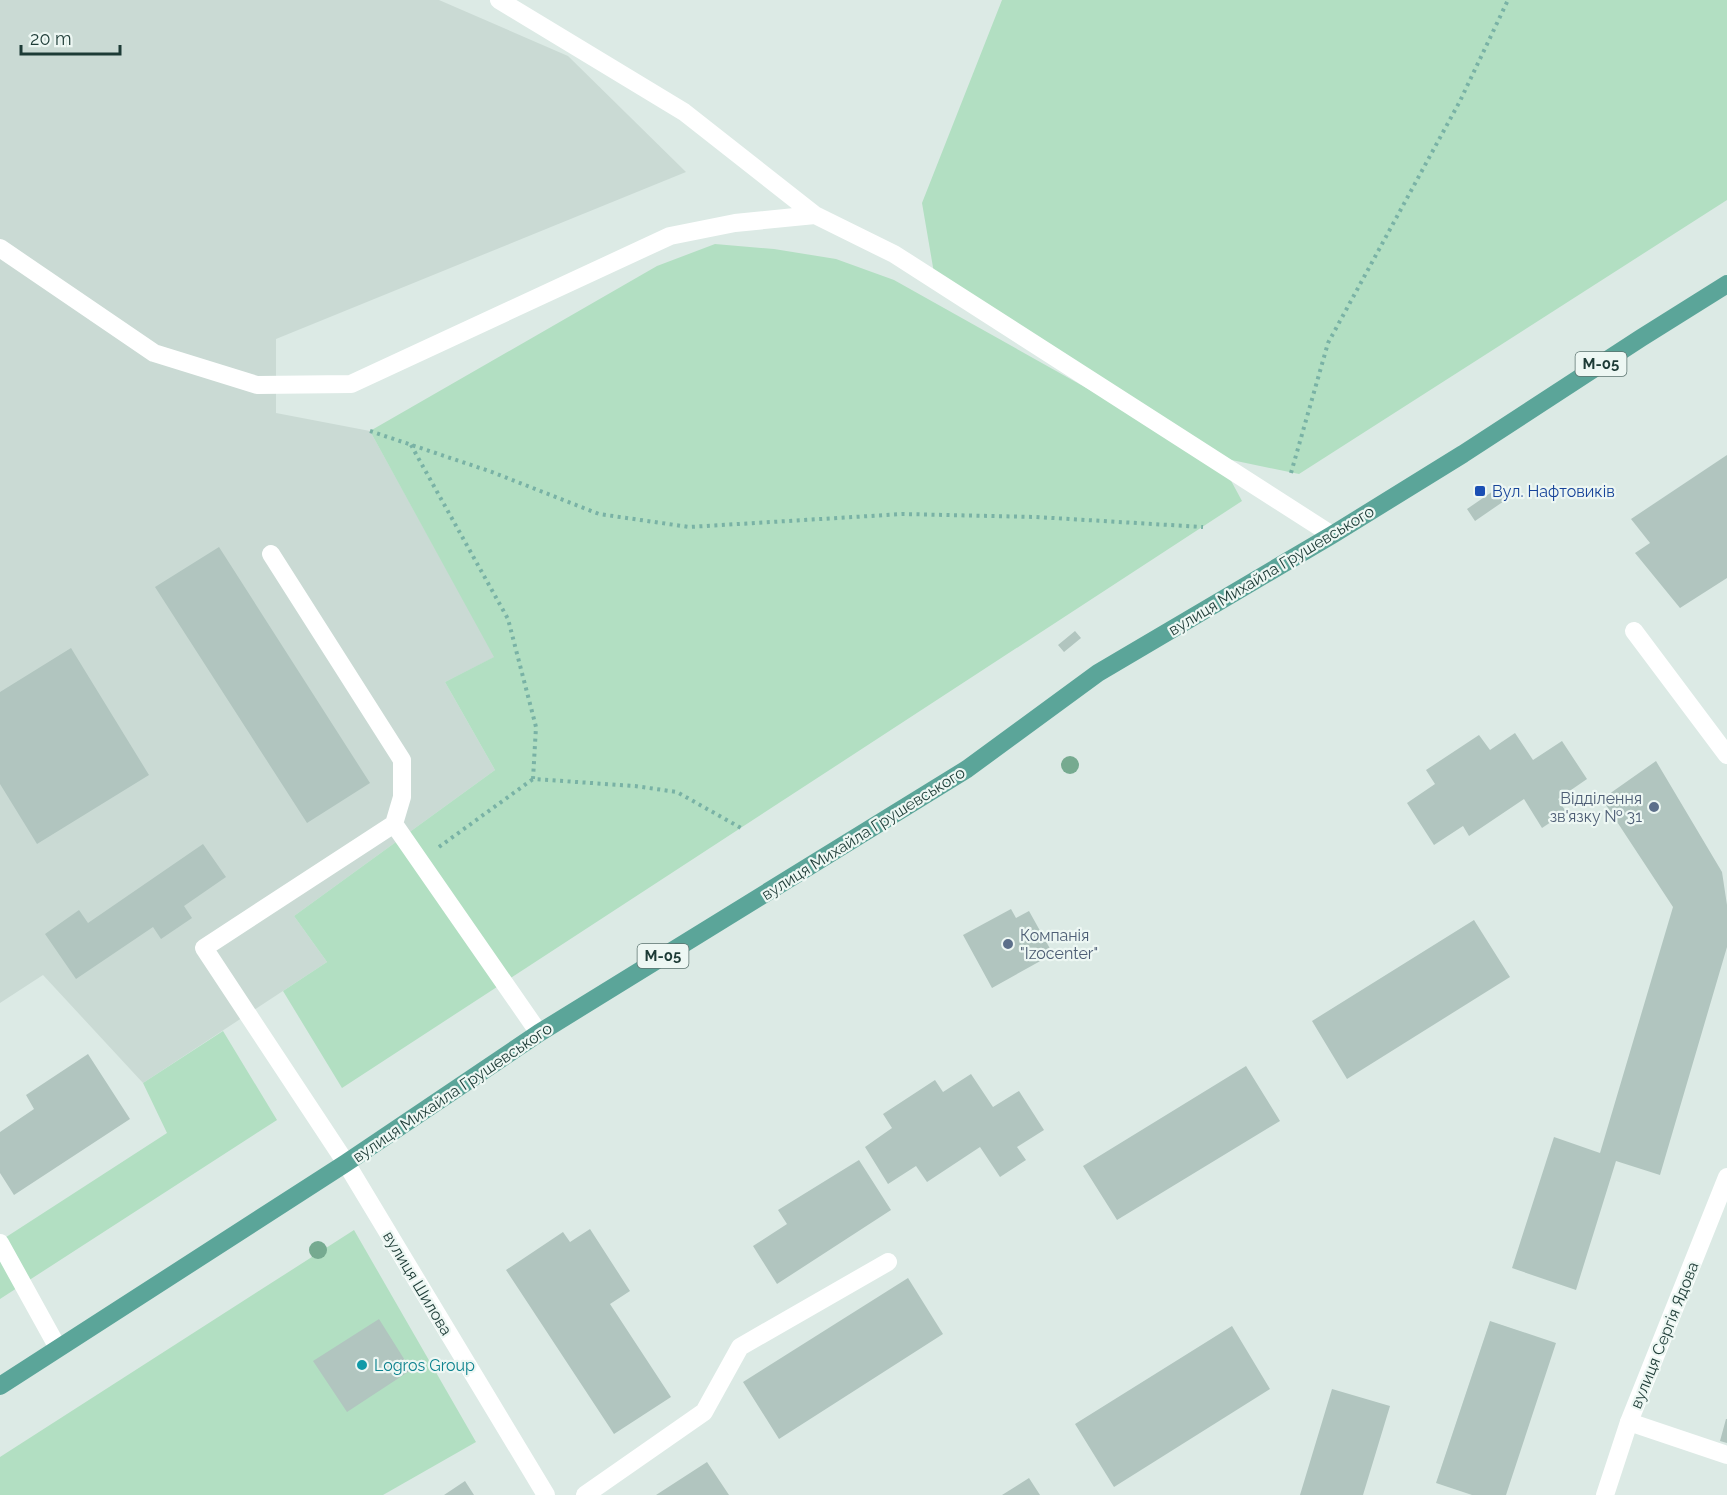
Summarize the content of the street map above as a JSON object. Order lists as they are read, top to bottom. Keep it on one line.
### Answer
{"streets":{"main road":["М-05","вулиця Михайла Грушевського"],"street":["вулиця Шилова","вулиця Сергія Ядова"]},"crossings":[["вулиця Михайла Грушевського","вулиця Шилова"]],"places":{"transit":["Вул. Нафтовиків"],"other":["Відділення зв'язку № 31","Компанія \"Izocenter\"","Logros Group"]},"scale_bar":"20 m"}
